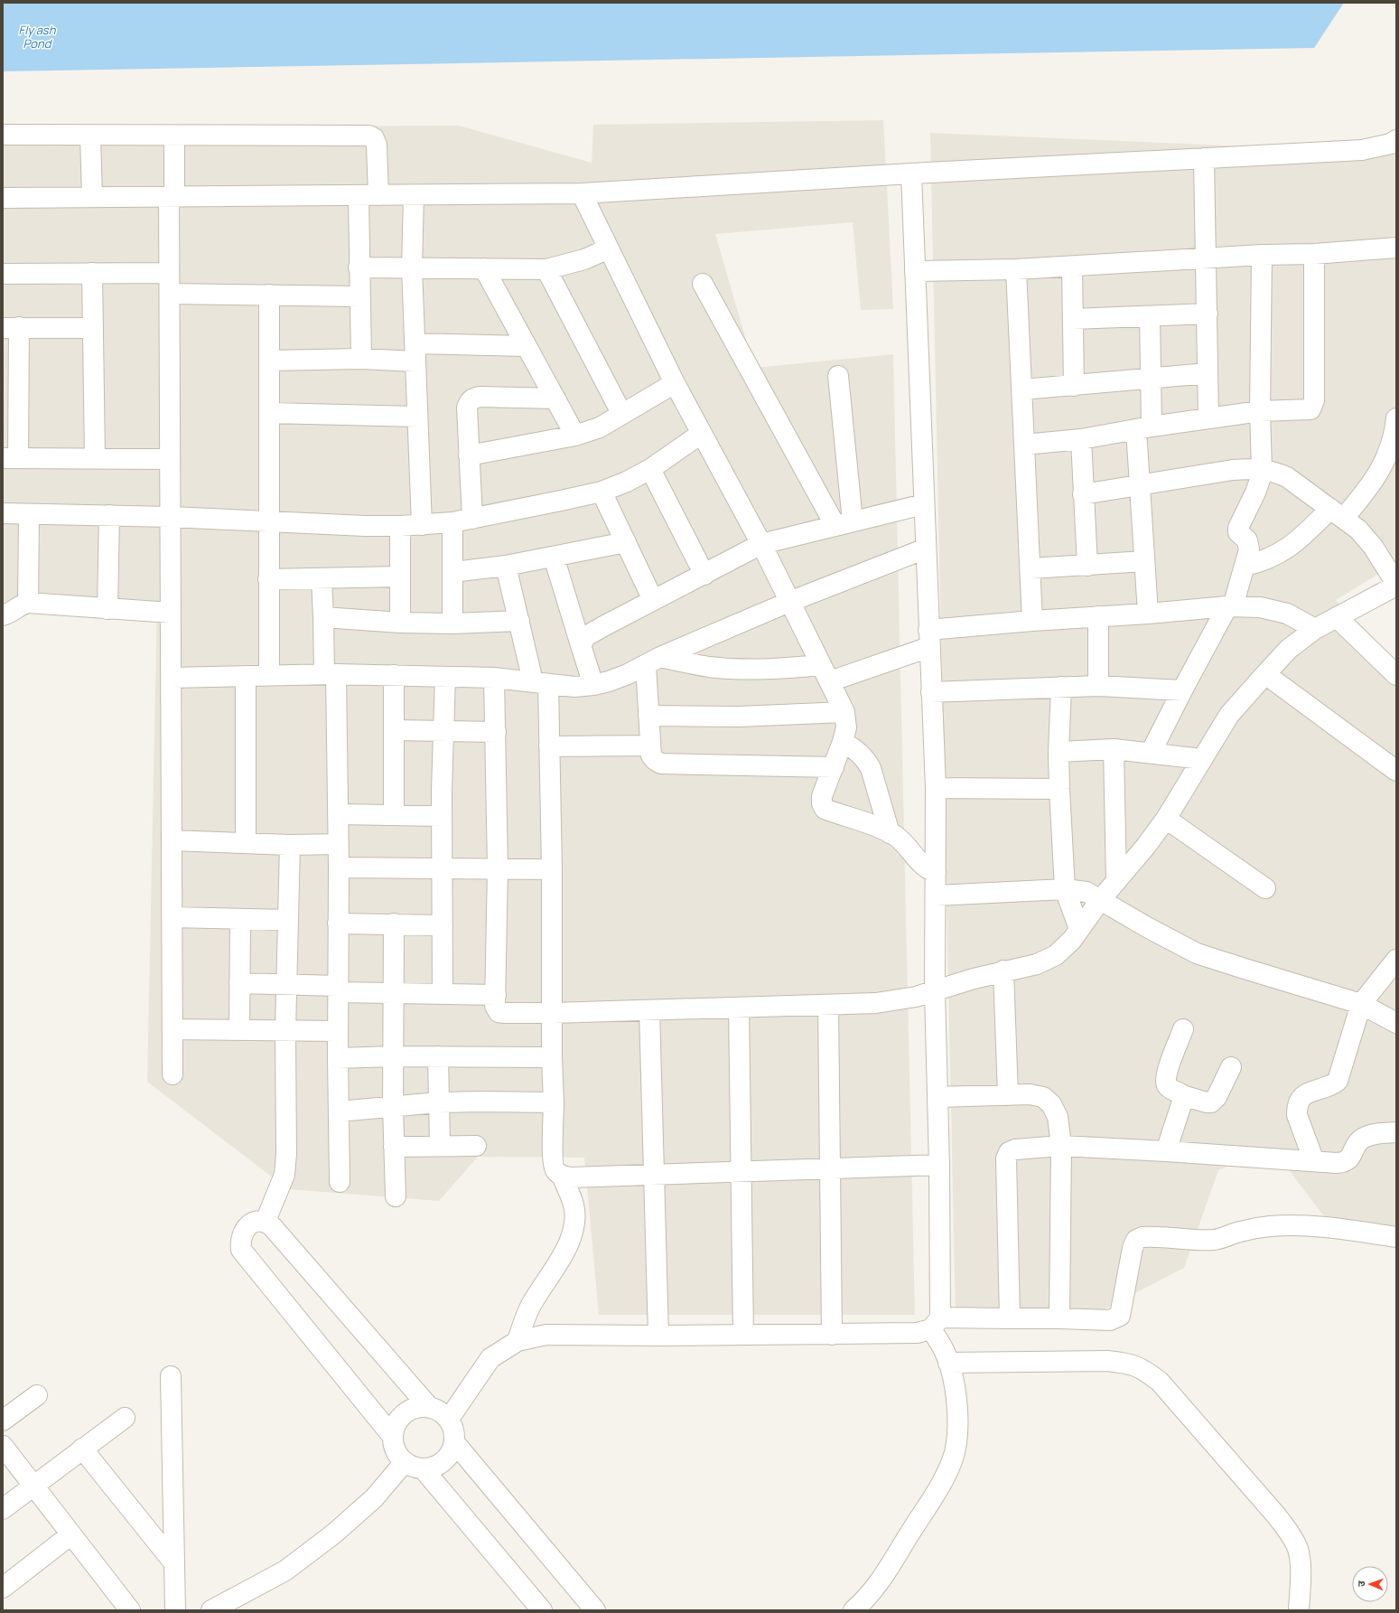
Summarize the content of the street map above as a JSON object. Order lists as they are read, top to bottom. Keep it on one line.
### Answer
{"water":["Fly ash Pond"],"north":"left"}
